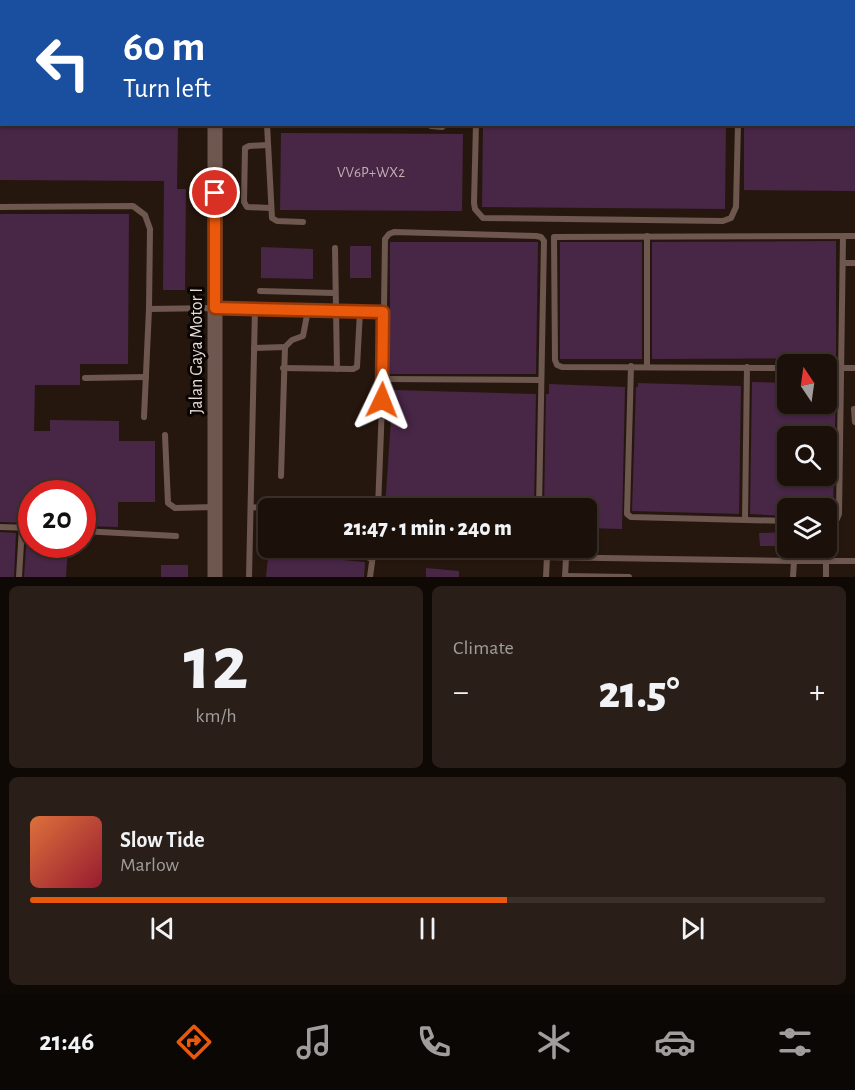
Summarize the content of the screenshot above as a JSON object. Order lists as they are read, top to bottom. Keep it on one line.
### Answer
{"streets":{"street":["Jalan Gaya Motor I"]},"house_numbers":["VV6P+WX2"],"north":"top","page":{"turn":["60 m","Turn left"],"limit":"20","trip":"21:47 · 1 min · 240 m","tile":[["12","km/h"],"Climate"],"heat":["−","21.5°","+"],"song":["Slow Tide","Marlow"],"tabs":"21:46"}}
